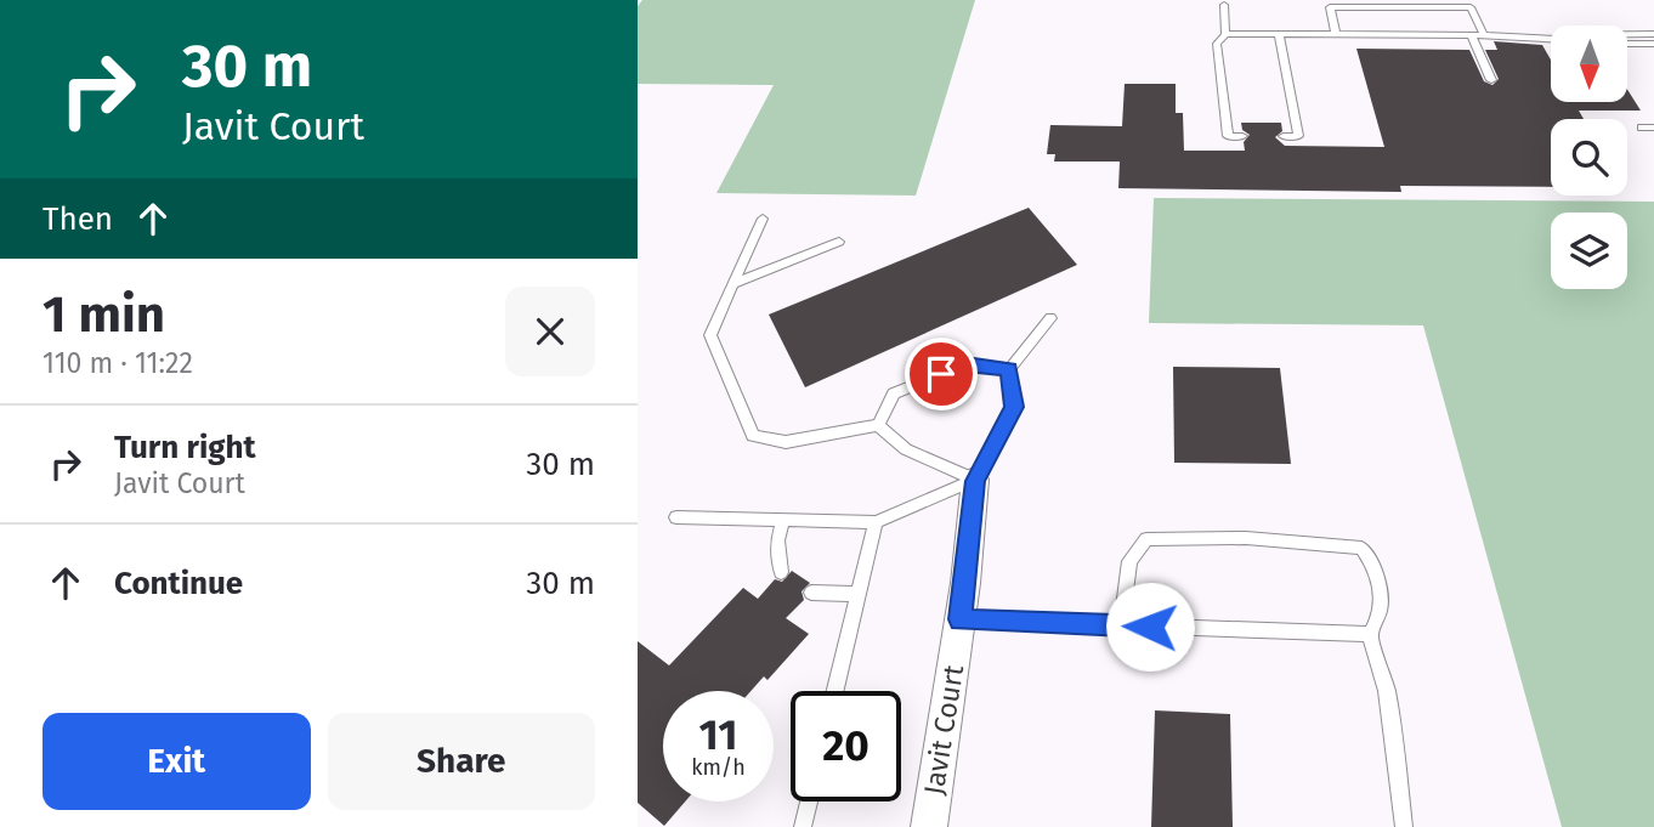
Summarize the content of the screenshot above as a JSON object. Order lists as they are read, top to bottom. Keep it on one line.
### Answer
{"streets":{"street":["Javit Court"]},"north":"bottom","page":{"turn":["30 m","Javit Court"],"then":"Then","heading":["1 min","110 m · 11:22"],"list":[{"name":"Turn right","note":"Javit Court","value":"30 m"},{"name":"Continue","value":"30 m"}],"speed":"11 km/h","limit":"20","buttons":["Exit","Share"]}}
